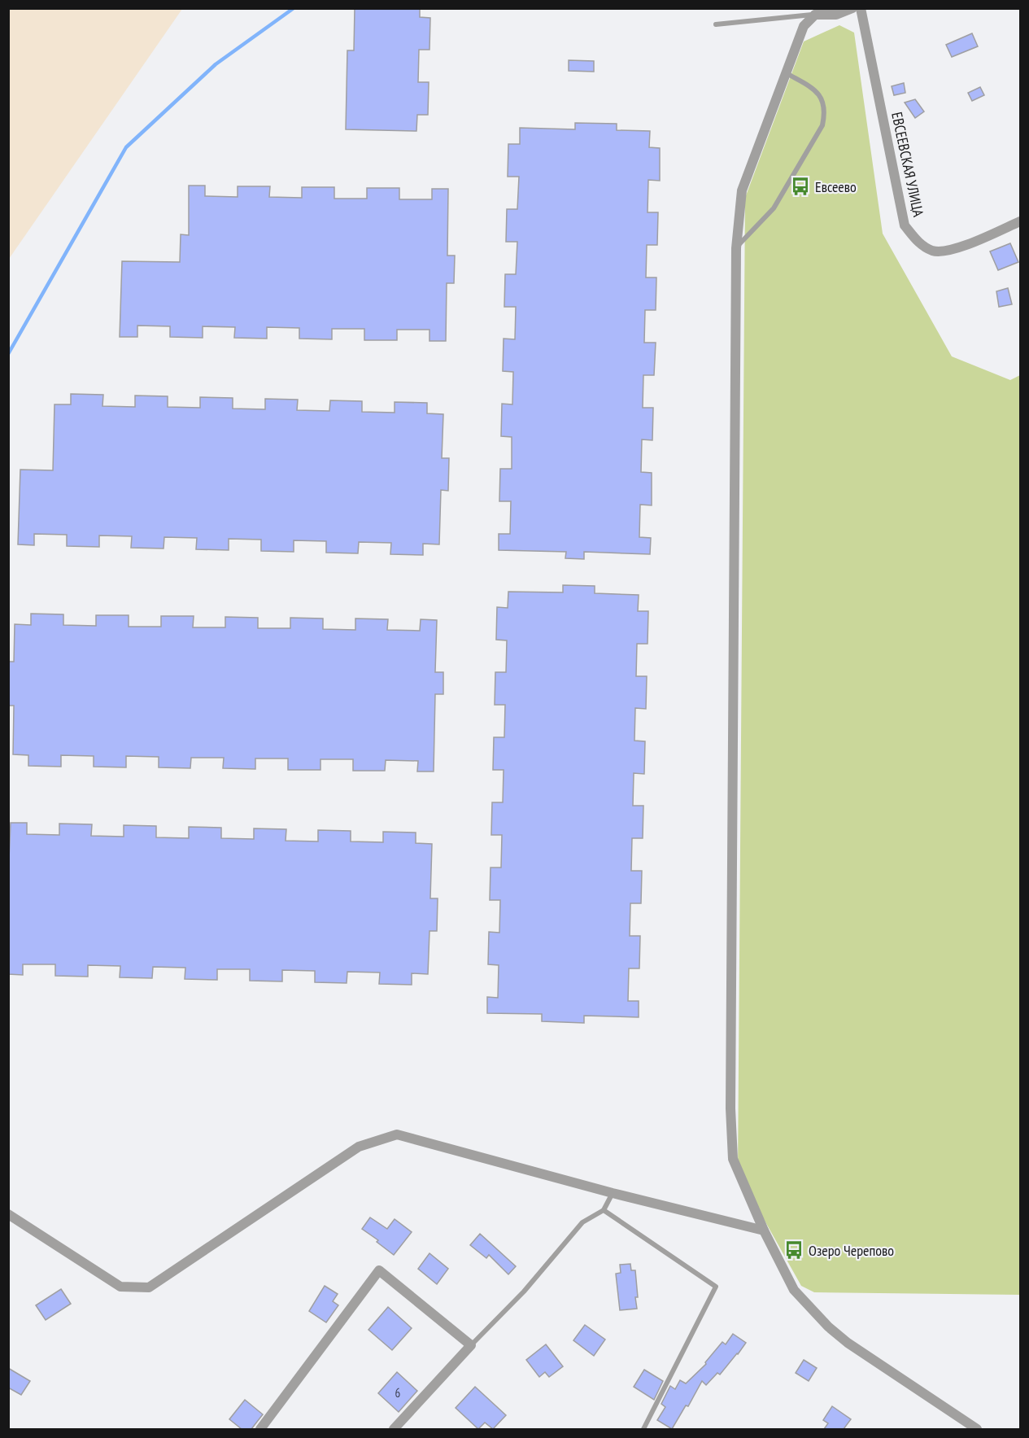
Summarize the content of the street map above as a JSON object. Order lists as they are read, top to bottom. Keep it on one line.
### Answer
{"streets":{"street":["ЕВСЕЕВСКАЯ УЛИЦА"]},"places":{"bus stop":["Евсеево","Озеро Черепово"]},"house_numbers":["6"]}
